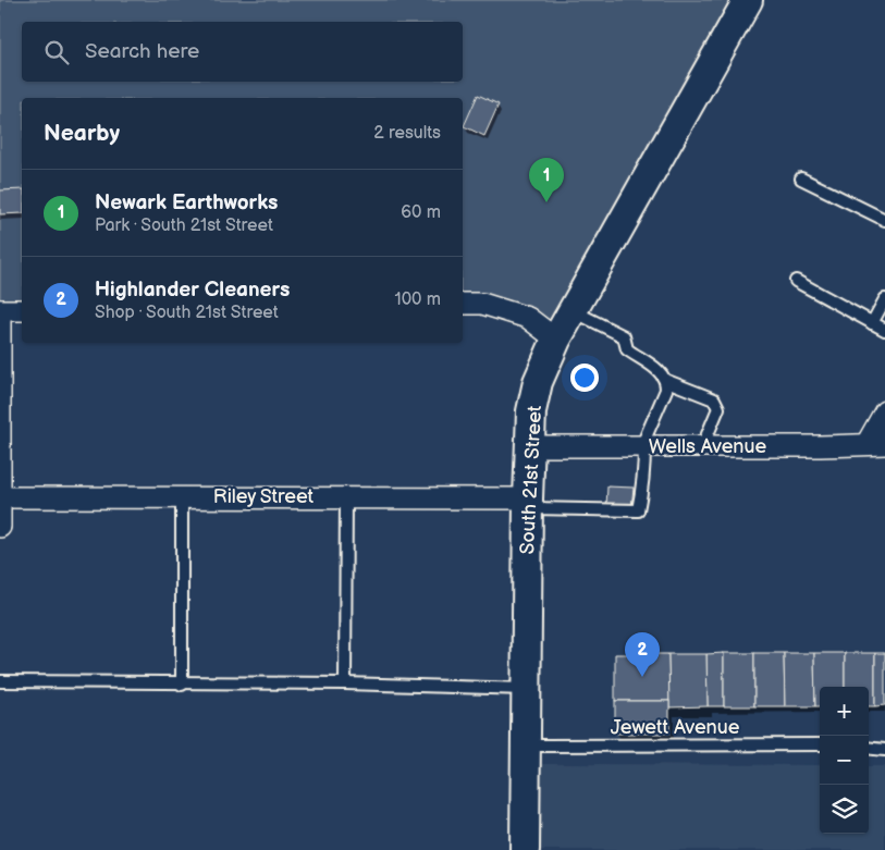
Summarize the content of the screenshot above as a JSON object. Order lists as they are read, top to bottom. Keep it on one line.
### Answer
{"streets":{"main road":["South 21st Street"],"street":["Wells Avenue","Riley Street"],"lane":["Jewett Avenue"]},"crossings":[["Wells Avenue","South 21st Street"],["South 21st Street","Riley Street"],["South 21st Street","Jewett Avenue"]],"page":{"search":"Search here","heading":["Nearby","2 results"],"pins":["1","2"],"list":[{"mark":"1","name":"Newark Earthworks","note":"Park · South 21st Street","value":"60 m"},{"mark":"2","name":"Highlander Cleaners","note":"Shop · South 21st Street","value":"100 m"}],"map_buttons":["+","−"]}}
